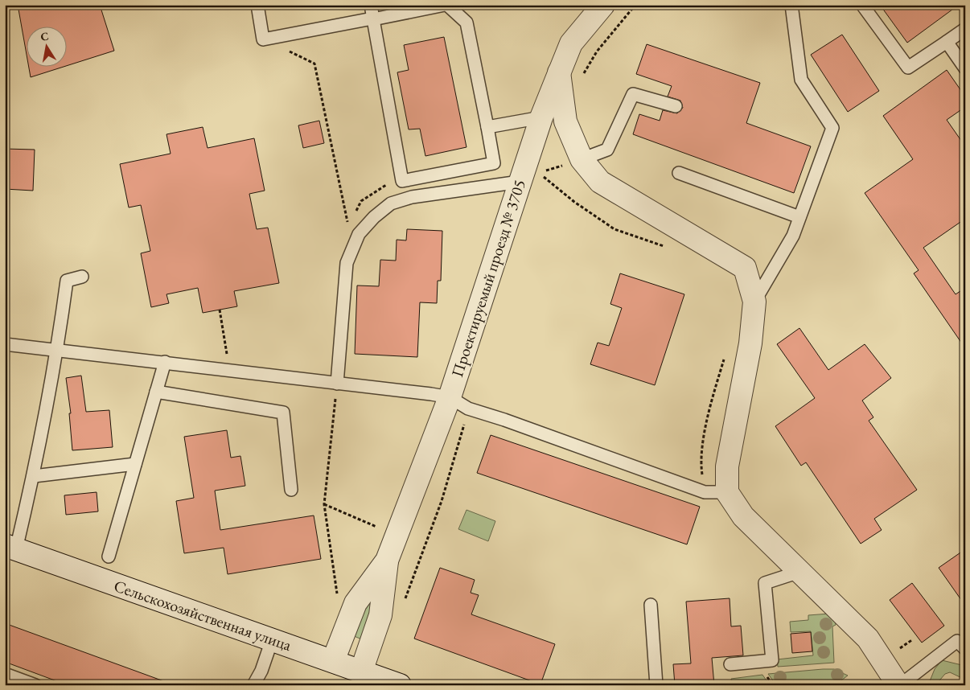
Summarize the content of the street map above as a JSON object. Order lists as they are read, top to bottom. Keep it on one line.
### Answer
{"streets":{"street":["Проектируемый проезд № 3705","Сельскохозяйственная улица"]},"crossings":[["Проектируемый проезд № 3705","Сельскохозяйственная улица"]],"north":"top"}
